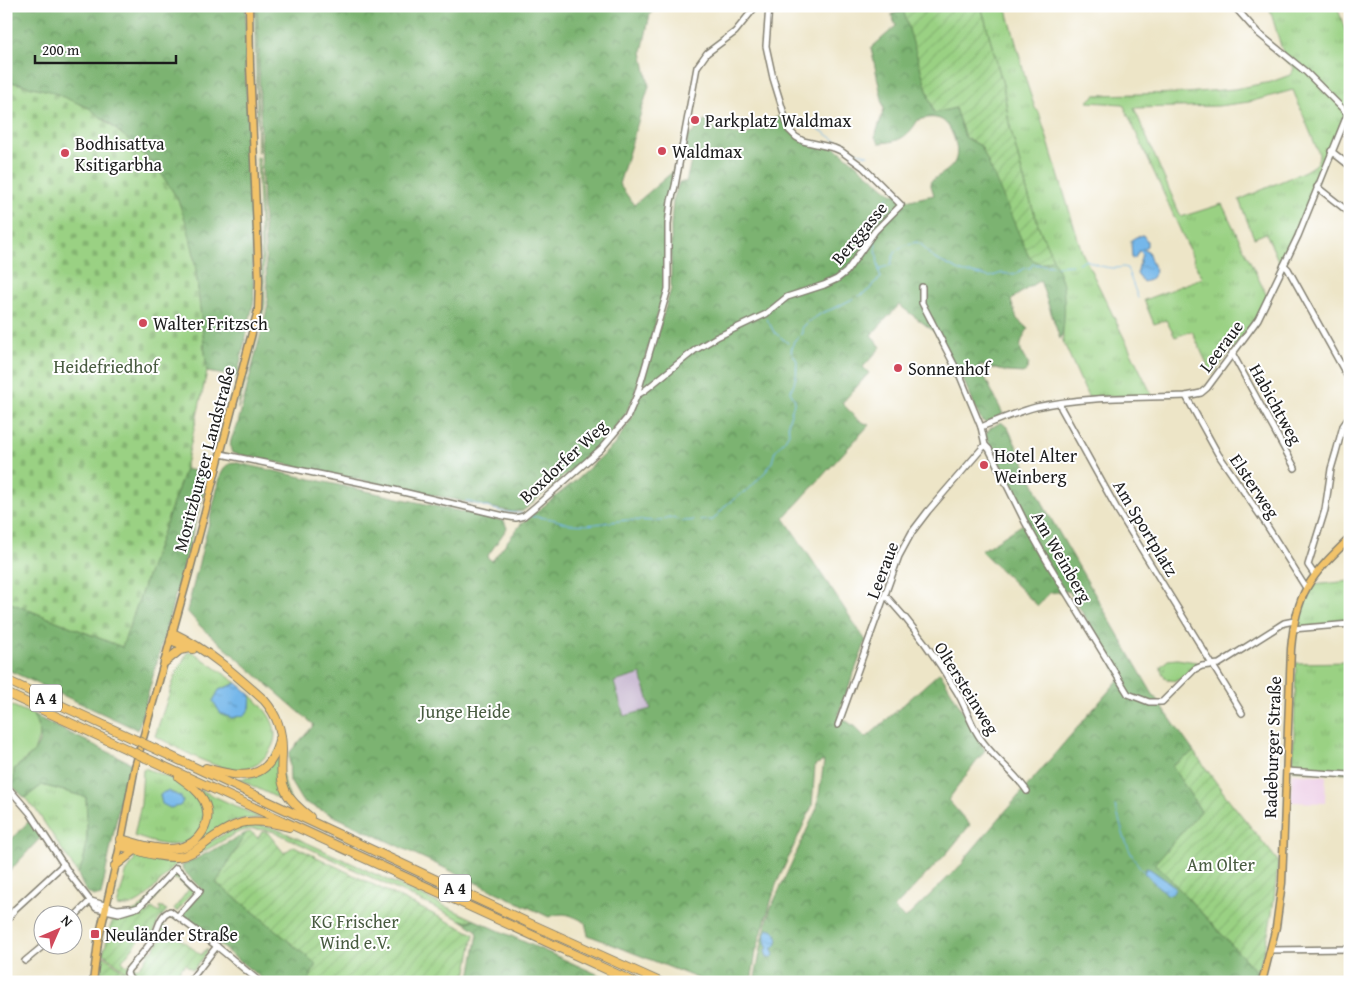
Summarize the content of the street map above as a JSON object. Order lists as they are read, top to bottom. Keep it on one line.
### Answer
{"streets":{"highway":["A 4"],"main road":["Moritzburger Landstraße","Radeburger Straße"],"street":["Berggasse","Leeraue","Habichtweg","Boxdorfer Weg","Elsterweg","Am Sportplatz","Am Weinberg","Oltersteinweg"]},"crossings":[["Berggasse","Boxdorfer Weg"],["Leeraue","Habichtweg"],["Leeraue","Elsterweg"],["Leeraue","Am Sportplatz"],["Leeraue","Am Weinberg"],["Leeraue","Oltersteinweg"],["Moritzburger Landstraße","Boxdorfer Weg"],["Elsterweg","Radeburger Straße"],["Am Sportplatz","Am Weinberg"]],"parks":["Heidefriedhof","Junge Heide","Am Olter","KG Frischer Wind e.V."],"places":{"other":["Parkplatz Waldmax","Waldmax","Bodhisattva Ksitigarbha","Walter Fritzsch","Sonnenhof","Hotel Alter Weinberg"],"transit":["Neuländer Straße"]},"scale_bar":"200 m","north":"top right"}
